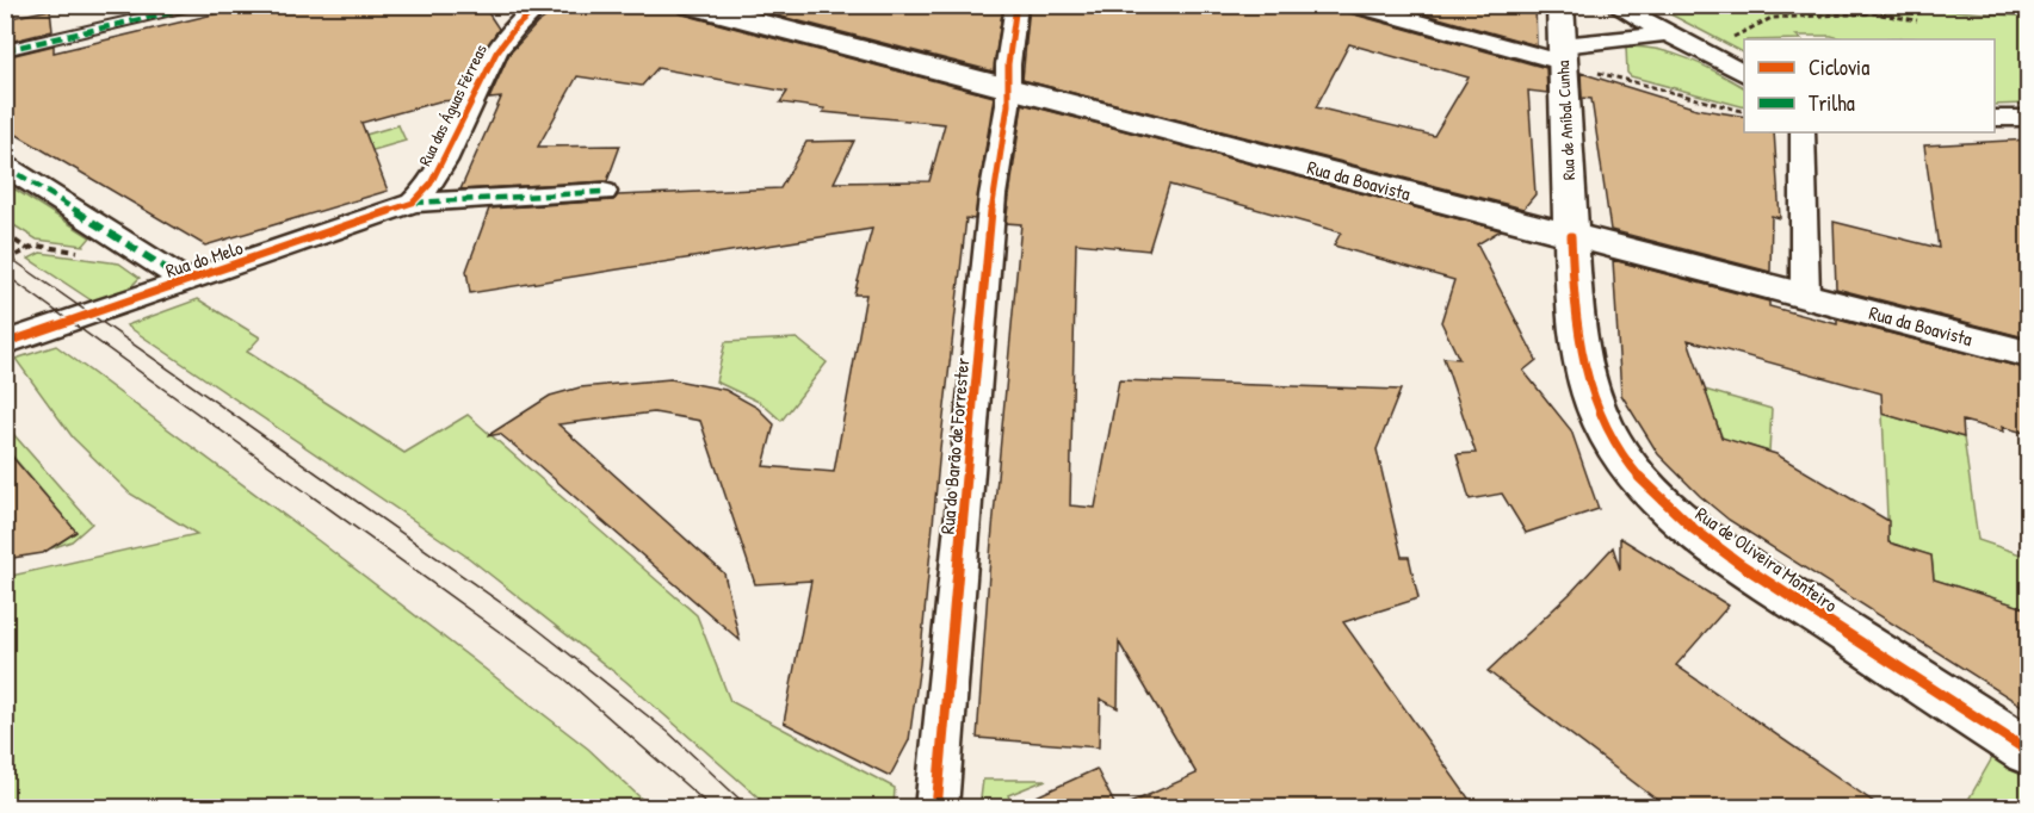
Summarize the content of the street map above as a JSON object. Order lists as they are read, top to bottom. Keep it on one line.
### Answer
{"streets":{"main road":["Rua de Aníbal Cunha","Rua da Boavista","Rua de Oliveira Monteiro"],"street":["Rua das Águas Férreas","Rua do Melo","Rua do Barão de Forrester"]},"crossings":[["Rua das Águas Férreas","Rua do Melo"],["Rua de Aníbal Cunha","Rua da Boavista"],["Rua de Aníbal Cunha","Rua de Oliveira Monteiro"],["Rua da Boavista","Rua do Barão de Forrester"],["Rua da Boavista","Rua de Oliveira Monteiro"]],"legend":["Ciclovia","Trilha"]}
